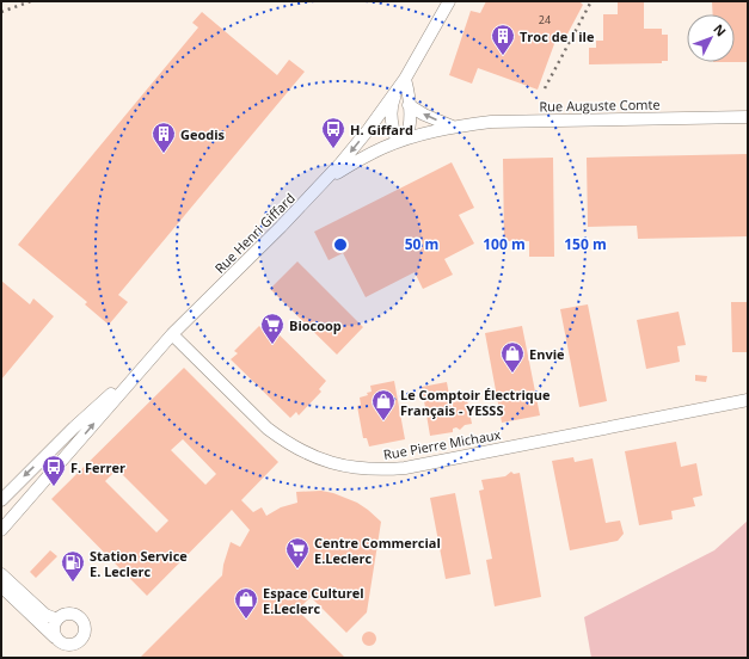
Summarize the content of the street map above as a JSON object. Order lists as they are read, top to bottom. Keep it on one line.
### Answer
{"streets":{"street":["Rue Auguste Comte","Rue Henri Giffard","Rue Pierre Michaux"]},"crossings":[["Rue Auguste Comte","Rue Henri Giffard"],["Rue Henri Giffard","Rue Pierre Michaux"]],"places":{"building":["Troc de l ile","Geodis"],"bus stop":["H. Giffard","F. Ferrer"],"supermarket":["Biocoop","Centre Commercial E.Leclerc"],"shop":["Envie","Le Comptoir Électrique Français - YESSS","Espace Culturel E.Leclerc"],"fuel station":["Station Service E. Leclerc"]},"house_numbers":["24"],"north":"top right","rings":["50 m","100 m","150 m"]}
